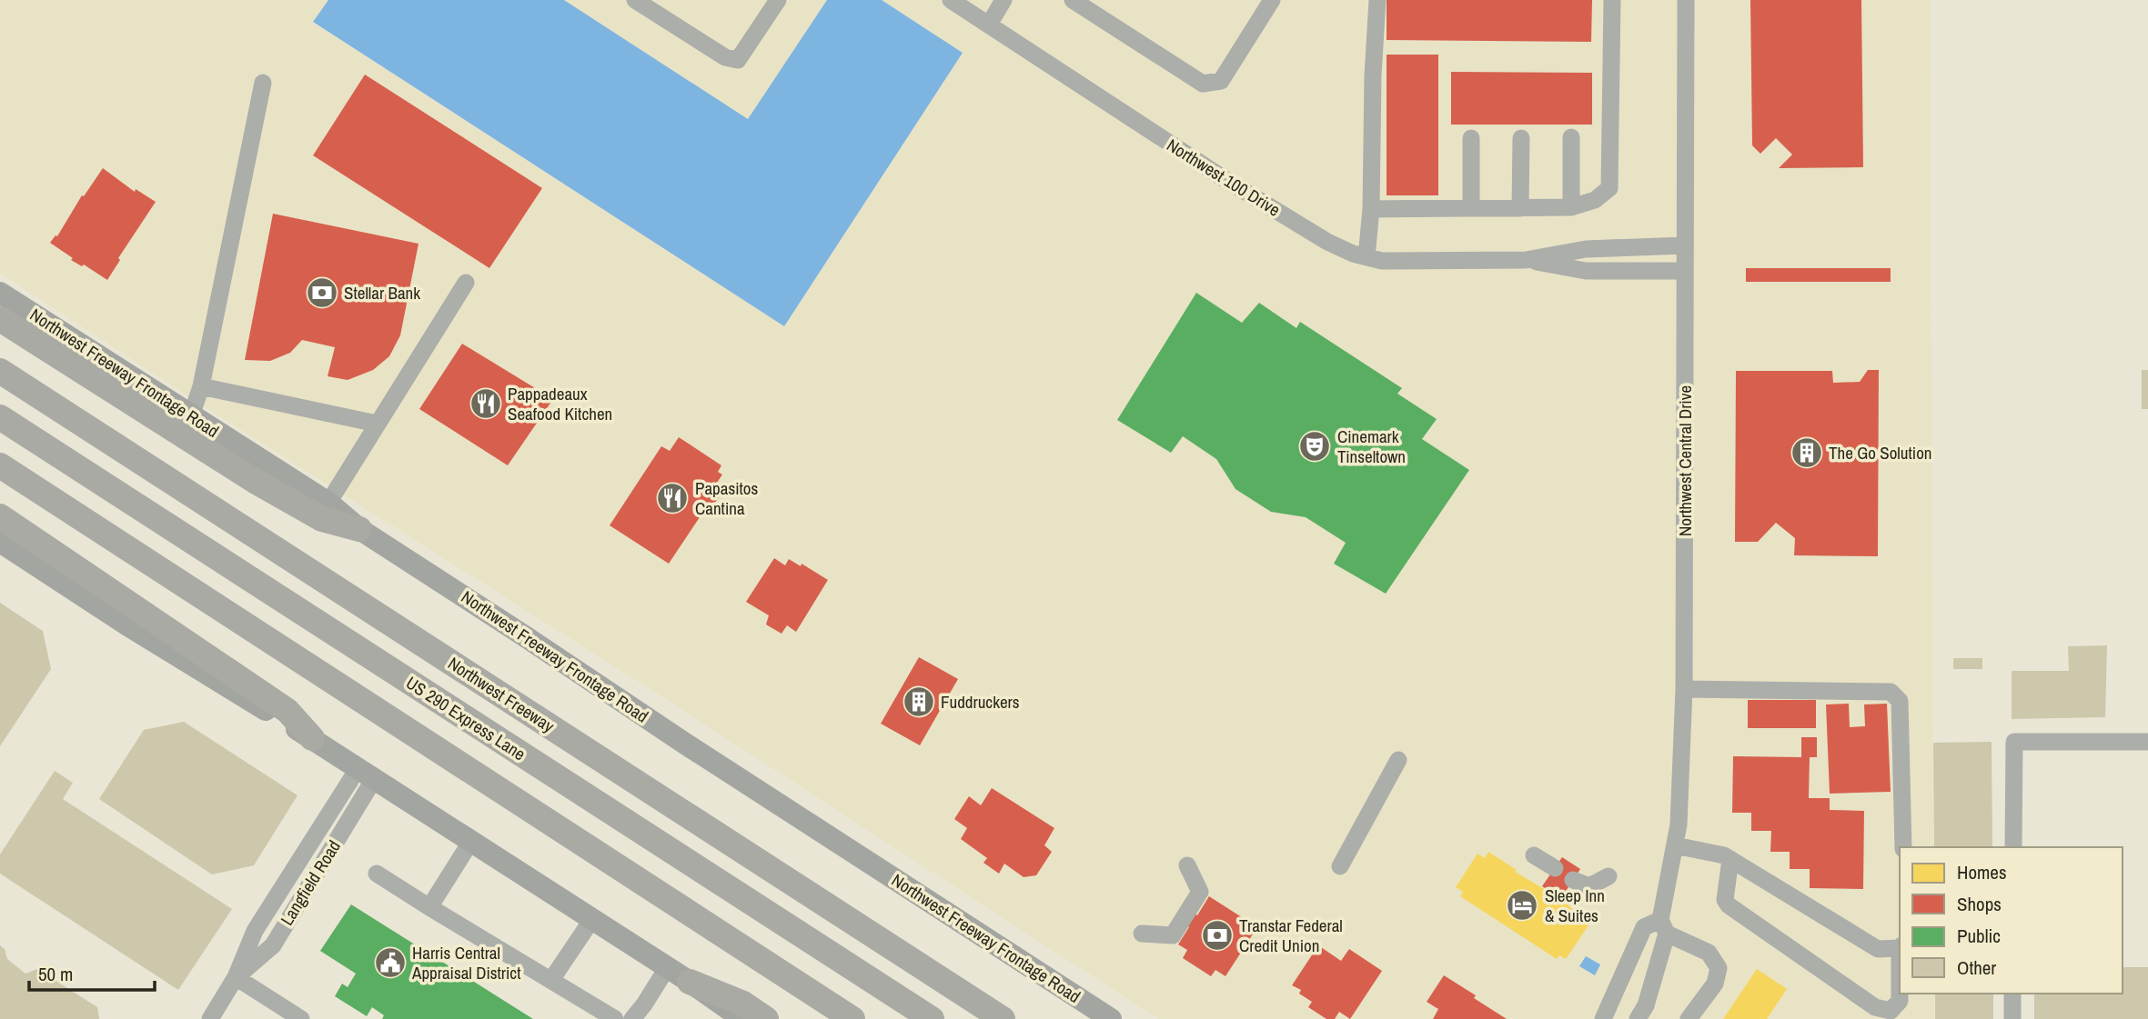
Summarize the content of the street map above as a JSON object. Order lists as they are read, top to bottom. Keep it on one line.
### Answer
{"streets":{"highway":["Northwest Freeway","US 290 Express Lane"],"main road":["Northwest Freeway Frontage Road"],"street":["Northwest 100 Drive","Northwest Central Drive","Langfield Road"]},"crossings":[["Northwest 100 Drive","Northwest Central Drive"]],"places":{"bank":["Stellar Bank","Transtar Federal Credit Union"],"restaurant":["Pappadeaux Seafood Kitchen","Papasitos Cantina"],"theatre":["Cinemark Tinseltown"],"building":["The Go Solution","Fuddruckers"],"hotel":["Sleep Inn & Suites"],"public building":["Harris Central Appraisal District"]},"legend":["Homes","Shops","Public","Other"],"scale_bar":"50 m"}
